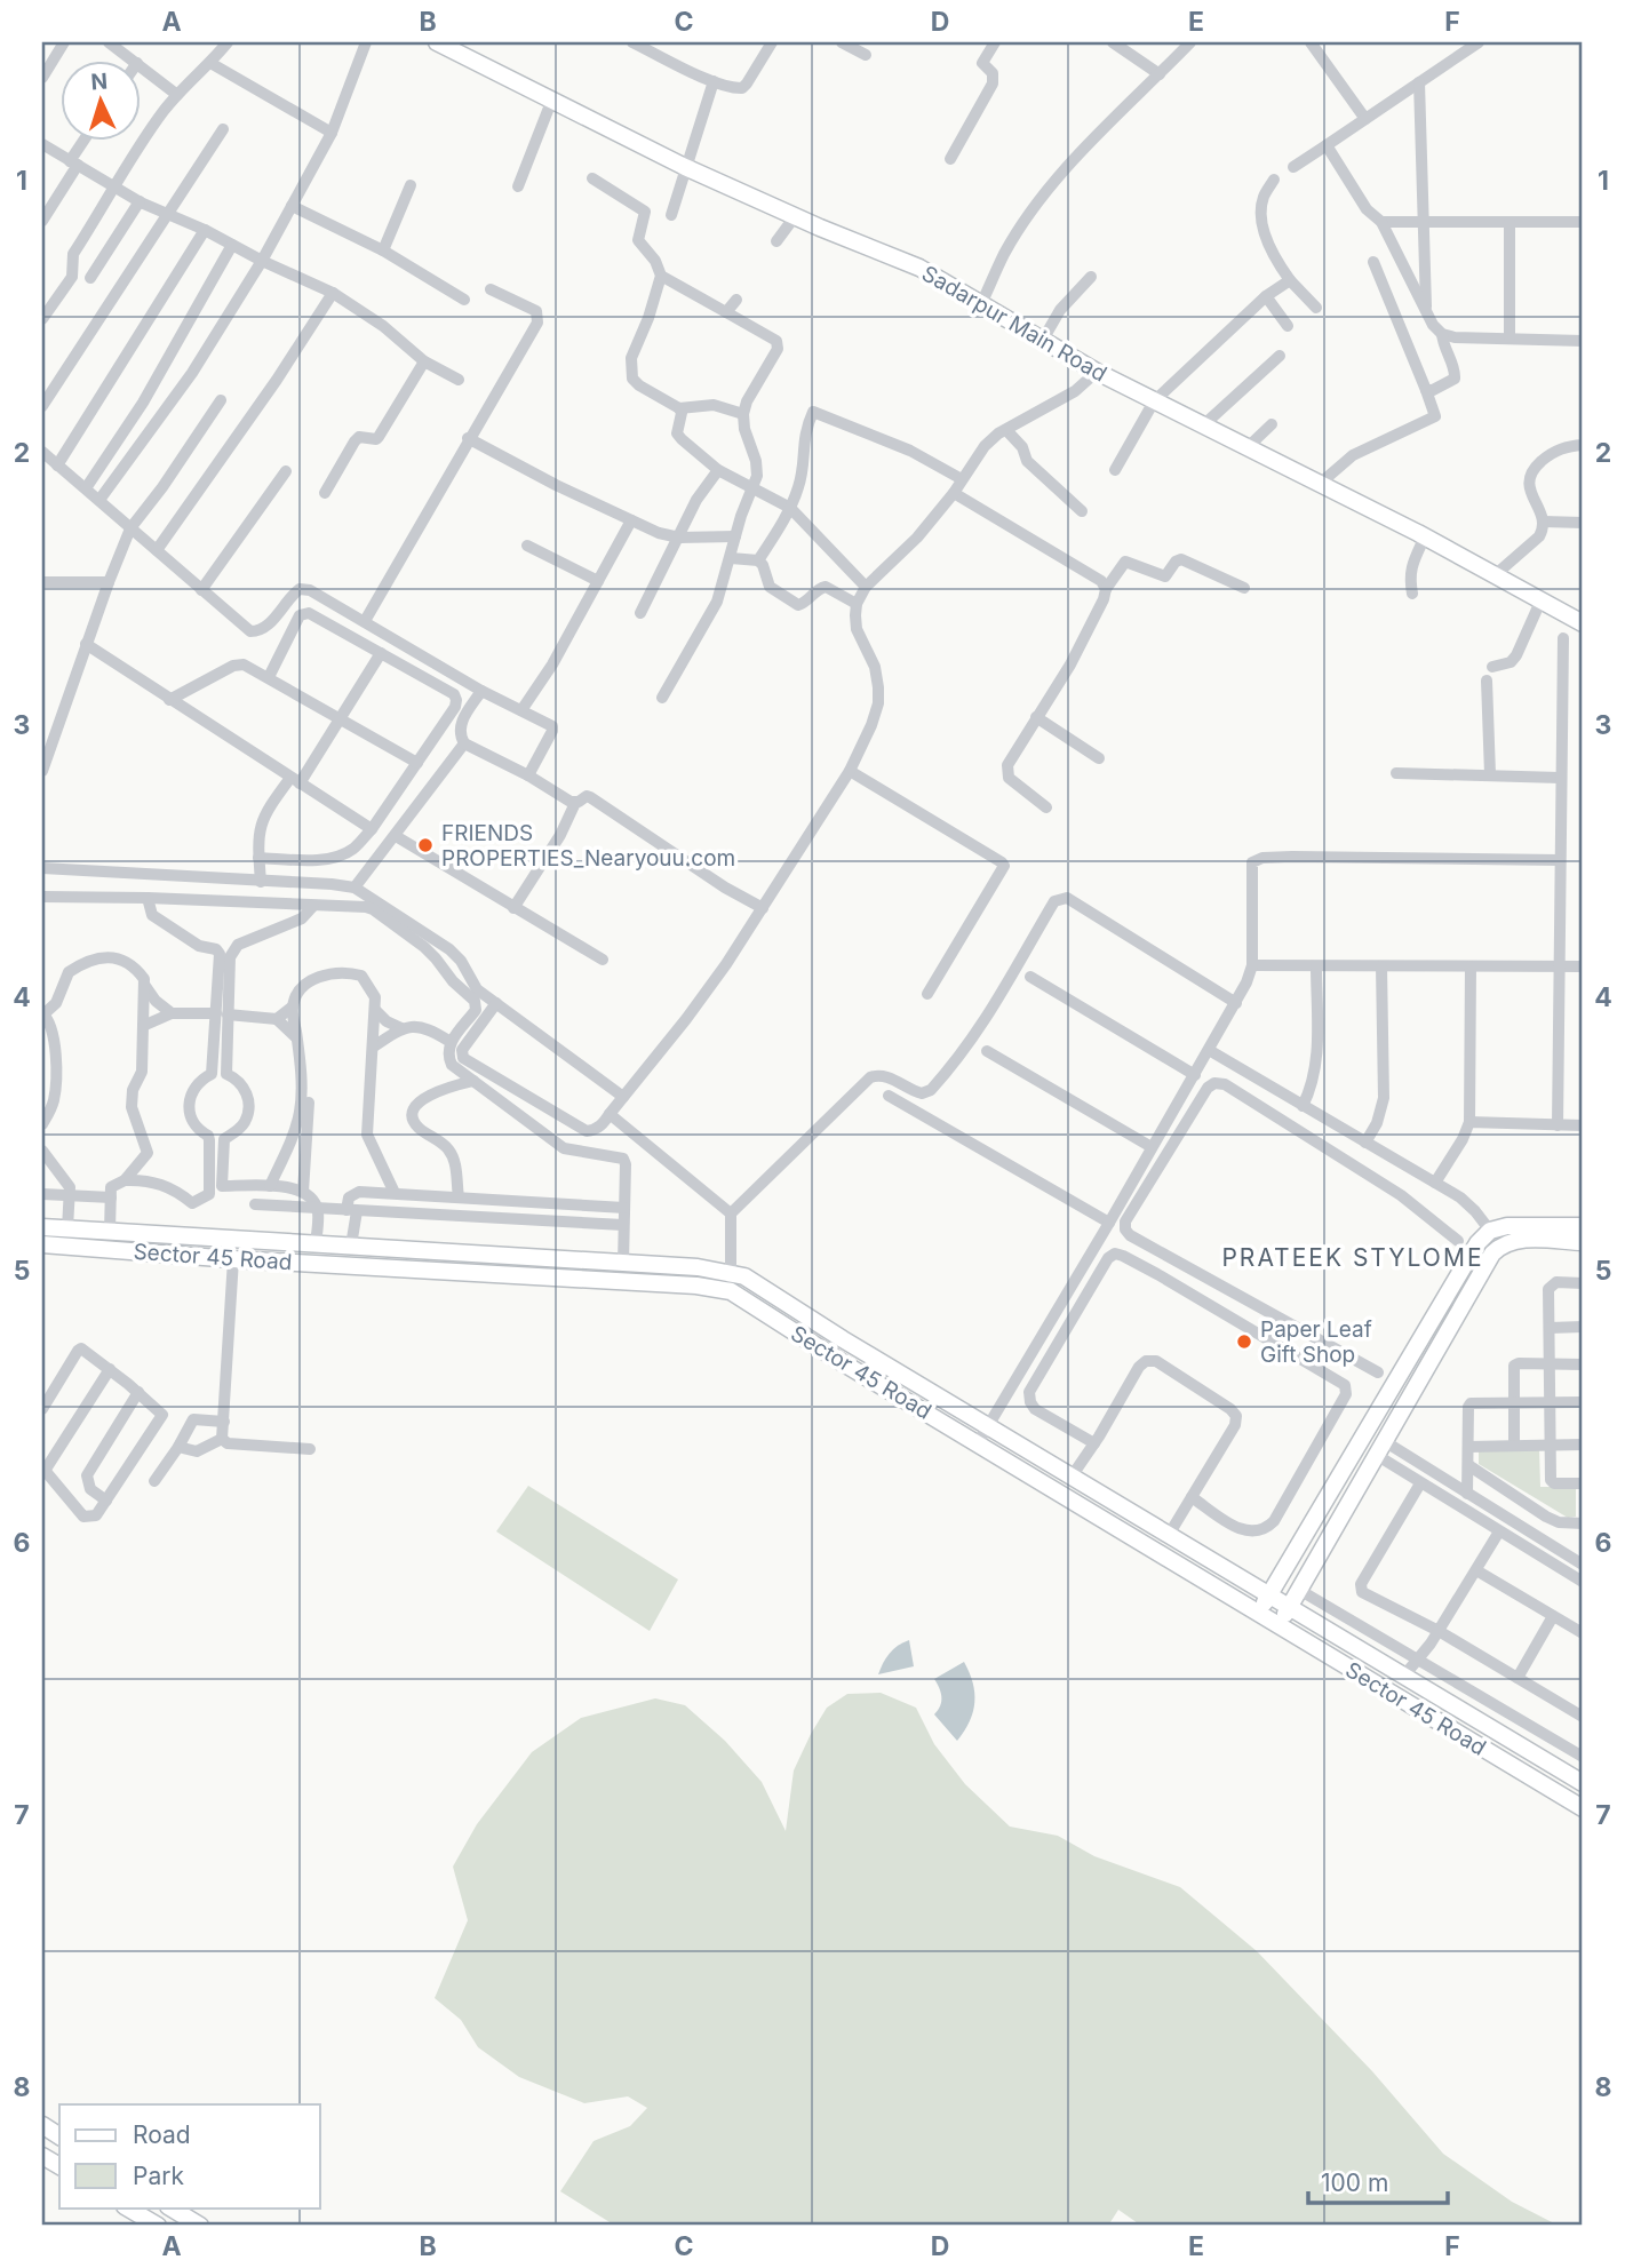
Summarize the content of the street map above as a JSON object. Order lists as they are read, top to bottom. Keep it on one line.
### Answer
{"streets":{"street":["Sadarpur Main Road","Sector 45 Road"]},"districts":["PRATEEK STYLOME"],"places":["FRIENDS PROPERTIES_Nearyouu.com","Paper Leaf Gift Shop"],"legend":["Road","Park"],"scale_bar":"100 m","north":"top","grid":{"columns":["A","B","C","D","E","F"],"rows":["1","2","3","4","5","6","7","8"]}}
